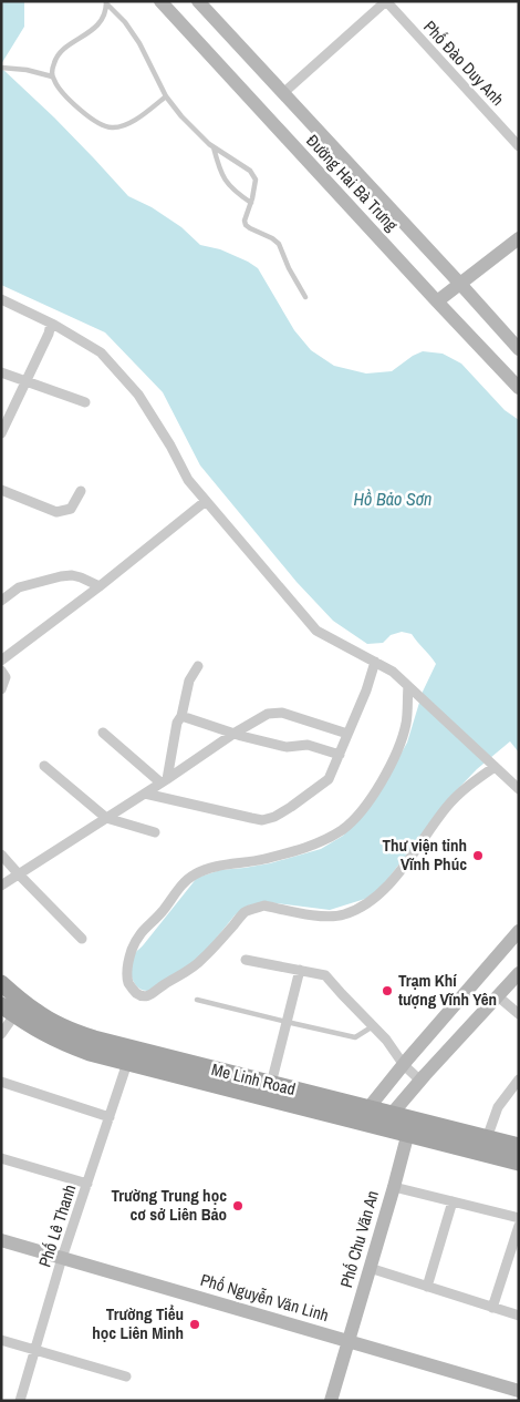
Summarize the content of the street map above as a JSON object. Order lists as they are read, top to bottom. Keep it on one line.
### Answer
{"streets":{"main road":["Đường Hai Bà Trưng","Me Linh Road","Phố Chu Văn An","Phố Nguyễn Văn Linh"],"street":["Phố Đào Duy Anh","Phố Lê Thanh"]},"crossings":[["Me Linh Road","Phố Lê Thanh"],["Me Linh Road","Phố Chu Văn An"],["Phố Lê Thanh","Phố Nguyễn Văn Linh"],["Phố Chu Văn An","Phố Nguyễn Văn Linh"]],"water":["Hồ Bảo Sơn"],"places":["Thư viện tỉnh Vĩnh Phúc","Trạm Khí tượng Vĩnh Yên","Trường Trung học cơ sở Liên Bảo","Trường Tiểu học Liên Minh"]}
